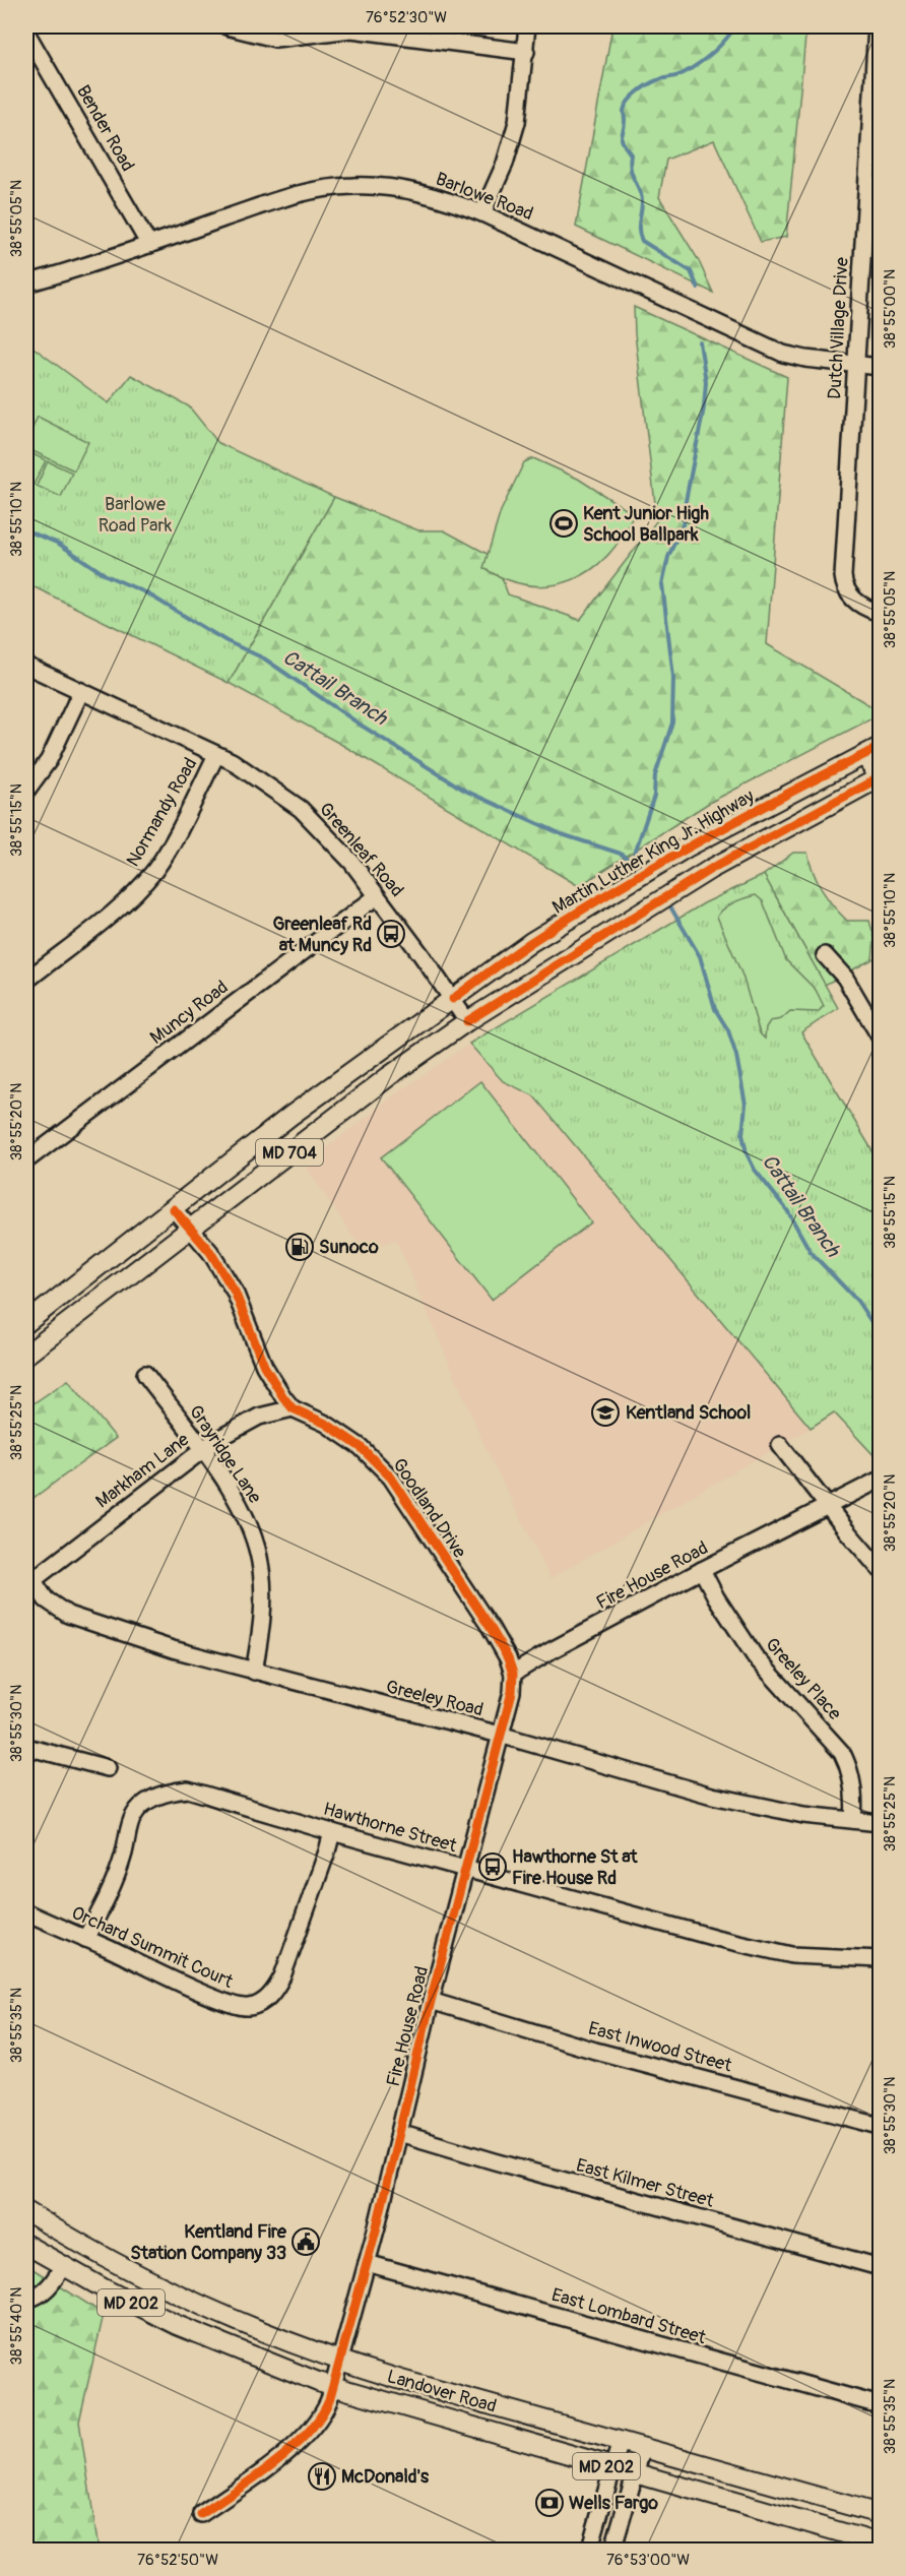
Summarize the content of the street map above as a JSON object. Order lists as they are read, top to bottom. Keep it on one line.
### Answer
{"streets":{"main road":["Martin Luther King Jr. Highway","MD 704","MD 202","Landover Road"],"street":["Bender Road","Barlowe Road","Dutch Village Drive","Normandy Road","Greenleaf Road","Muncy Road","Grayridge Lane","Markham Lane","Goodland Drive","Fire House Road","Greeley Place","Greeley Road","Hawthorne Street","Orchard Summit Court","East Inwood Street","East Kilmer Street","East Lombard Street"]},"crossings":[["Bender Road","Barlowe Road"],["Barlowe Road","Dutch Village Drive"],["Normandy Road","Greenleaf Road"],["Greenleaf Road","Martin Luther King Jr. Highway"],["Greenleaf Road","Muncy Road"],["Greenleaf Road","MD 704"],["Grayridge Lane","Markham Lane"],["Grayridge Lane","Greeley Road"],["Markham Lane","Goodland Drive"],["Markham Lane","Greeley Road"],["Goodland Drive","Fire House Road"],["Fire House Road","Greeley Place"],["Fire House Road","Greeley Road"],["Fire House Road","Hawthorne Street"],["Fire House Road","East Inwood Street"],["Fire House Road","East Kilmer Street"],["Fire House Road","East Lombard Street"],["Fire House Road","Landover Road"],["Greeley Place","Greeley Road"],["Hawthorne Street","Orchard Summit Court"]],"water":["Cattail Branch"],"parks":["Barlowe Road Park"],"places":{"sports":["Kent Junior High School Ballpark"],"bus stop":["Greenleaf Rd at Muncy Rd","Hawthorne St at Fire House Rd"],"fuel station":["Sunoco"],"school or university":["Kentland School"],"public building":["Kentland Fire Station Company 33"],"restaurant":["McDonald's"],"bank":["Wells Fargo"]},"coordinates":["76°52'30\"W","38°55'05\"N","38°55'00\"N","38°55'10\"N","38°55'15\"N","38°55'20\"N","38°55'25\"N","38°55'30\"N","38°55'35\"N","38°55'40\"N","76°52'50\"W","76°53'00\"W"]}
